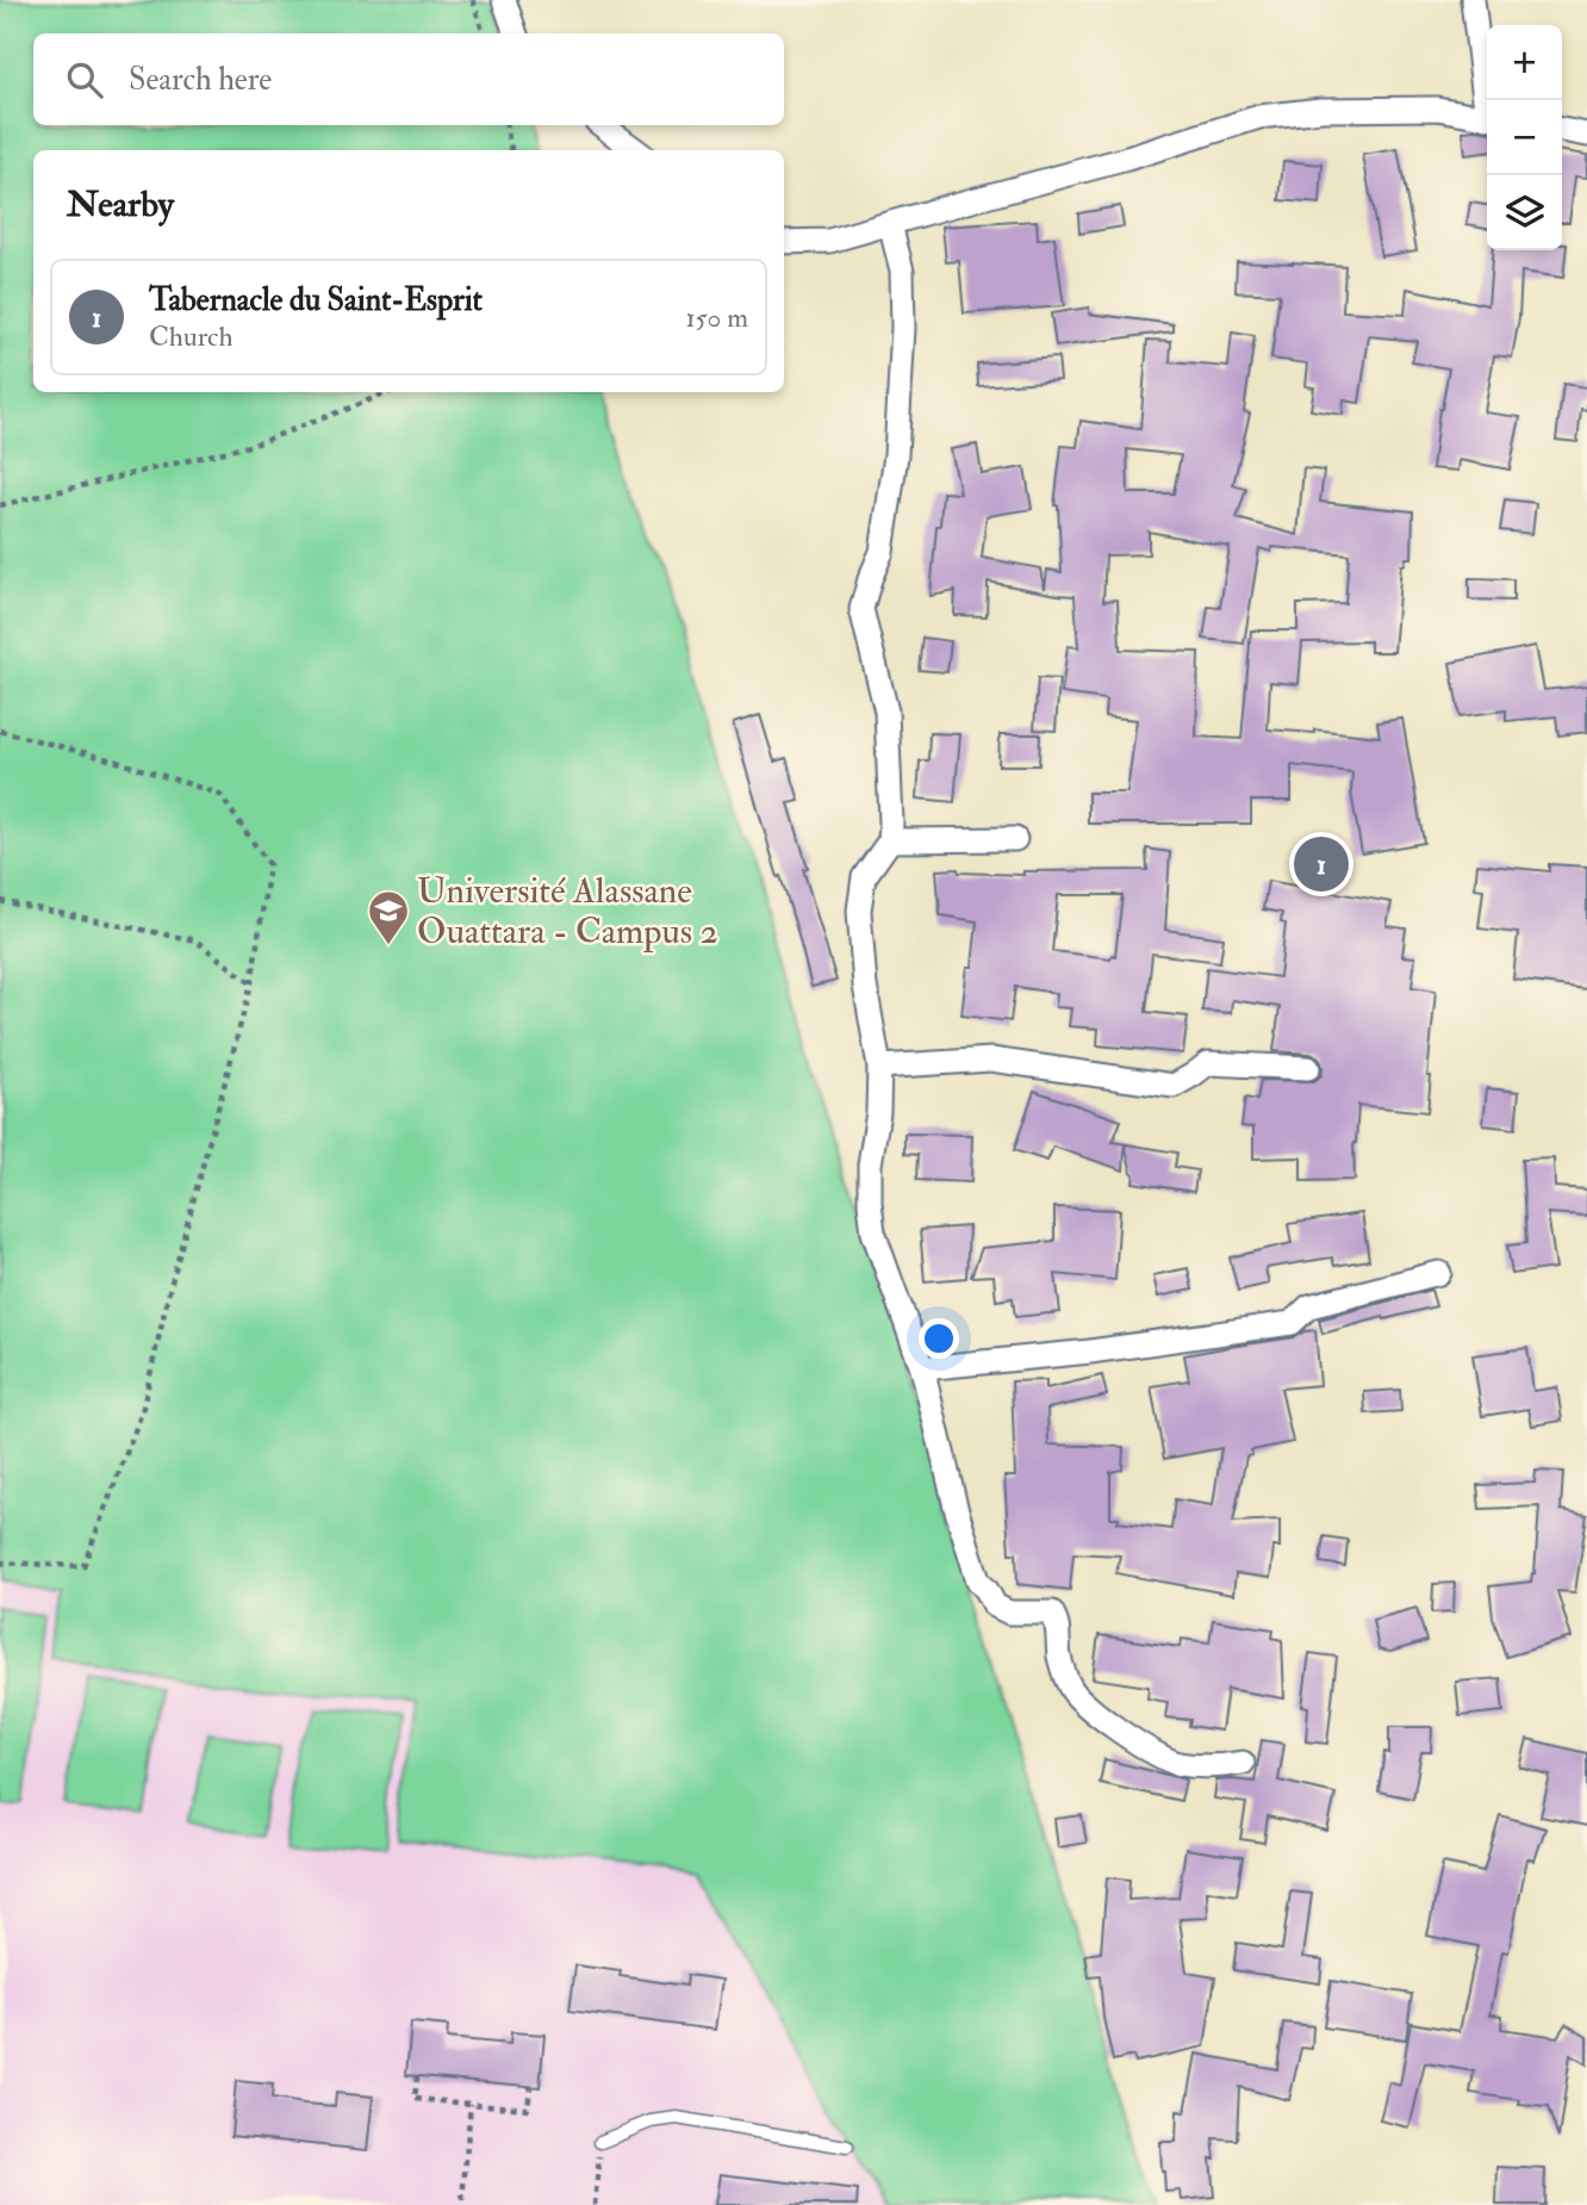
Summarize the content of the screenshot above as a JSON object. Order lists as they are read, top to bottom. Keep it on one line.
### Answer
{"places":{"school or university":["Université Alassane Ouattara - Campus 2"]},"page":{"map_buttons":["+","−"],"search":"Search here","heading":"Nearby","list":[{"mark":"1","name":"Tabernacle du Saint-Esprit","note":"Church","value":"150 m"}],"pins":"1"}}
